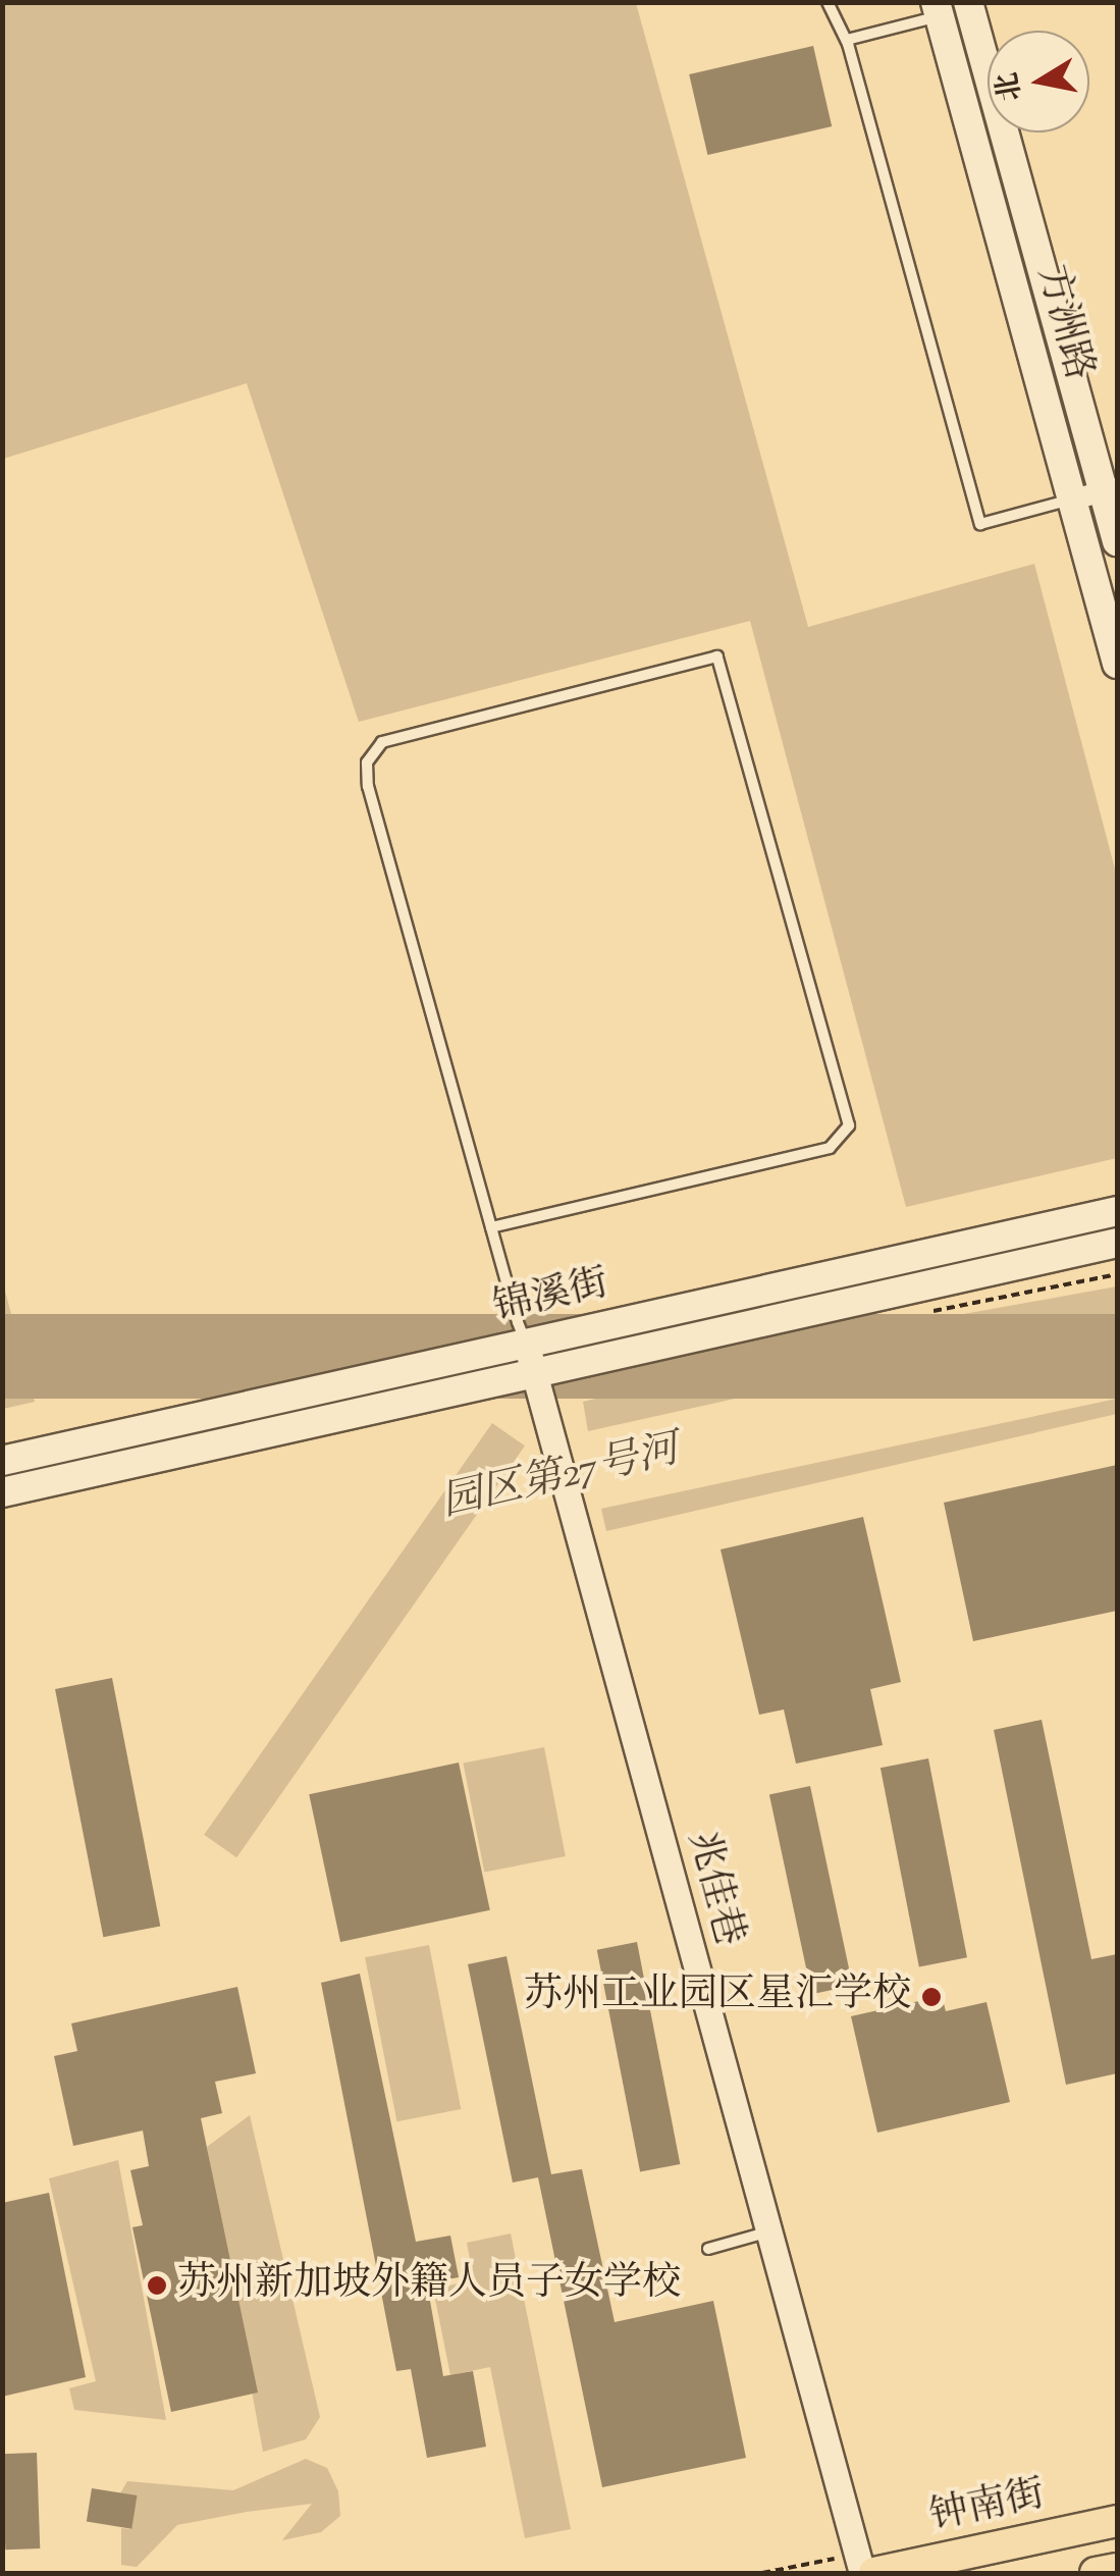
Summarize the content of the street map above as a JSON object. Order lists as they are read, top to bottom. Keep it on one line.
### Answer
{"streets":{"main road":["方洲路","锦溪街","钟南街"],"street":["兆佳巷"]},"crossings":[["锦溪街","兆佳巷"]],"water":["园区第27号河"],"places":["苏州工业园区星汇学校","苏州新加坡外籍人员子女学校"],"north":"left"}
